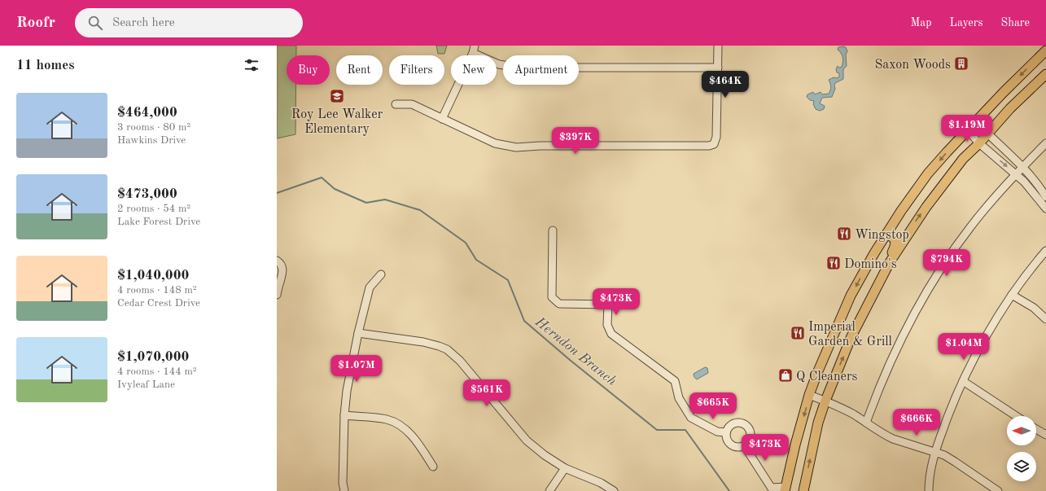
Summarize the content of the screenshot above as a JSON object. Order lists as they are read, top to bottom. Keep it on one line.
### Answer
{"water":["Herndon Branch"],"places":{"building":["Saxon Woods"],"school or university":["Roy Lee Walker Elementary"],"restaurant":["Wingstop","Domino's","Imperial Garden & Grill"],"shop":["Q Cleaners"]},"north":"left","page":{"header":"Roofr","search":"Search here","nav":["Map","Layers","Share"],"heading":"11 homes","chip":["Buy","Rent","Filters","New","Apartment"],"price":["$464K","$1.19M","$397K","$794K","$473K","$1.04M","$1.07M","$561K","$665K","$666K","$473K"],"list":[{"name":"$464,000","note":"3 rooms · 80 m² · Hawkins Drive"},{"name":"$473,000","note":"2 rooms · 54 m² · Lake Forest Drive"},{"name":"$1,040,000","note":"4 rooms · 148 m² · Cedar Crest Drive"},{"name":"$1,070,000","note":"4 rooms · 144 m² · Ivyleaf Lane"}]}}
